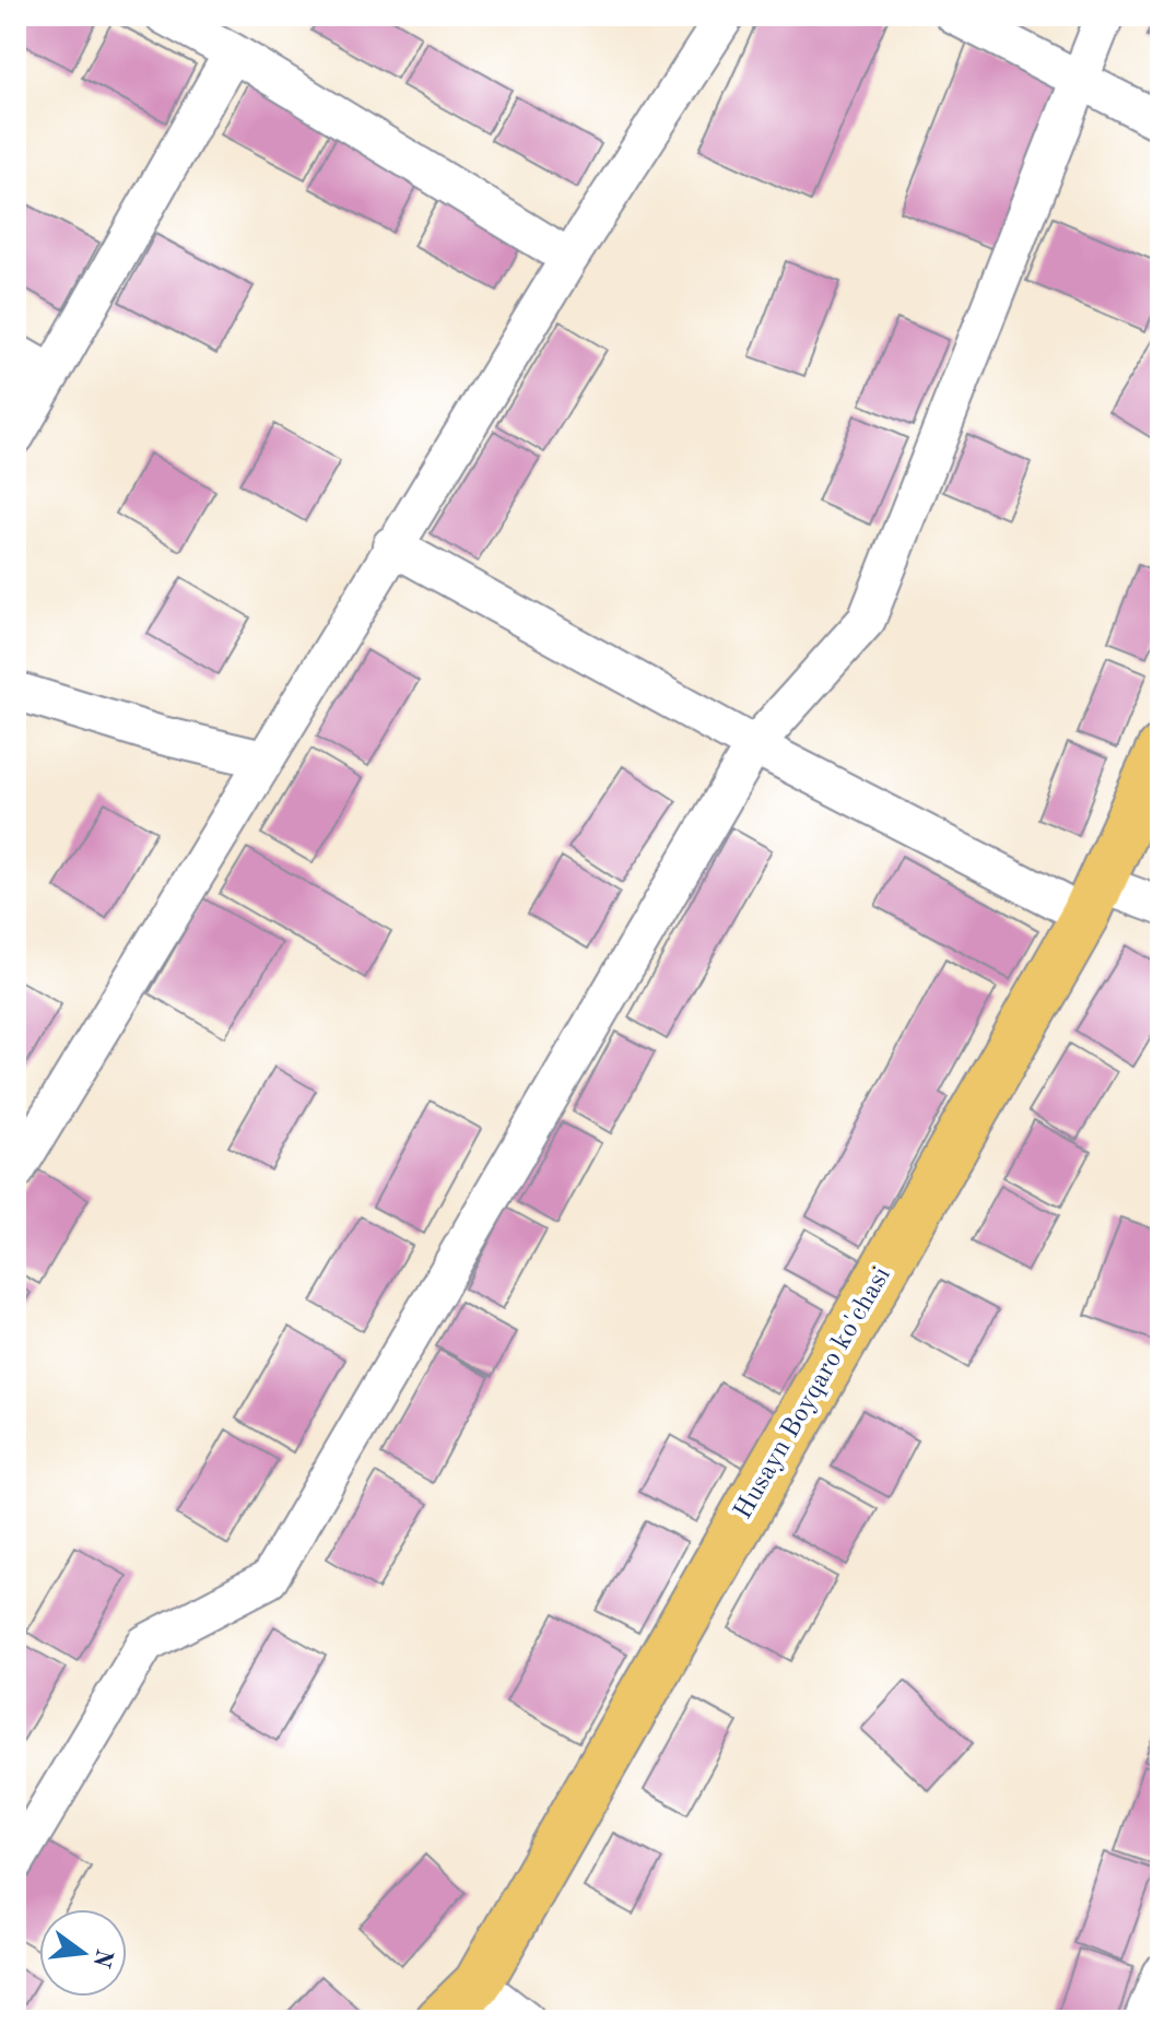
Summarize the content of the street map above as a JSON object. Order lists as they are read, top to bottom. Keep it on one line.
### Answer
{"streets":{"main road":["Husayn Boyqaro ko'chasi"]},"north":"right"}
